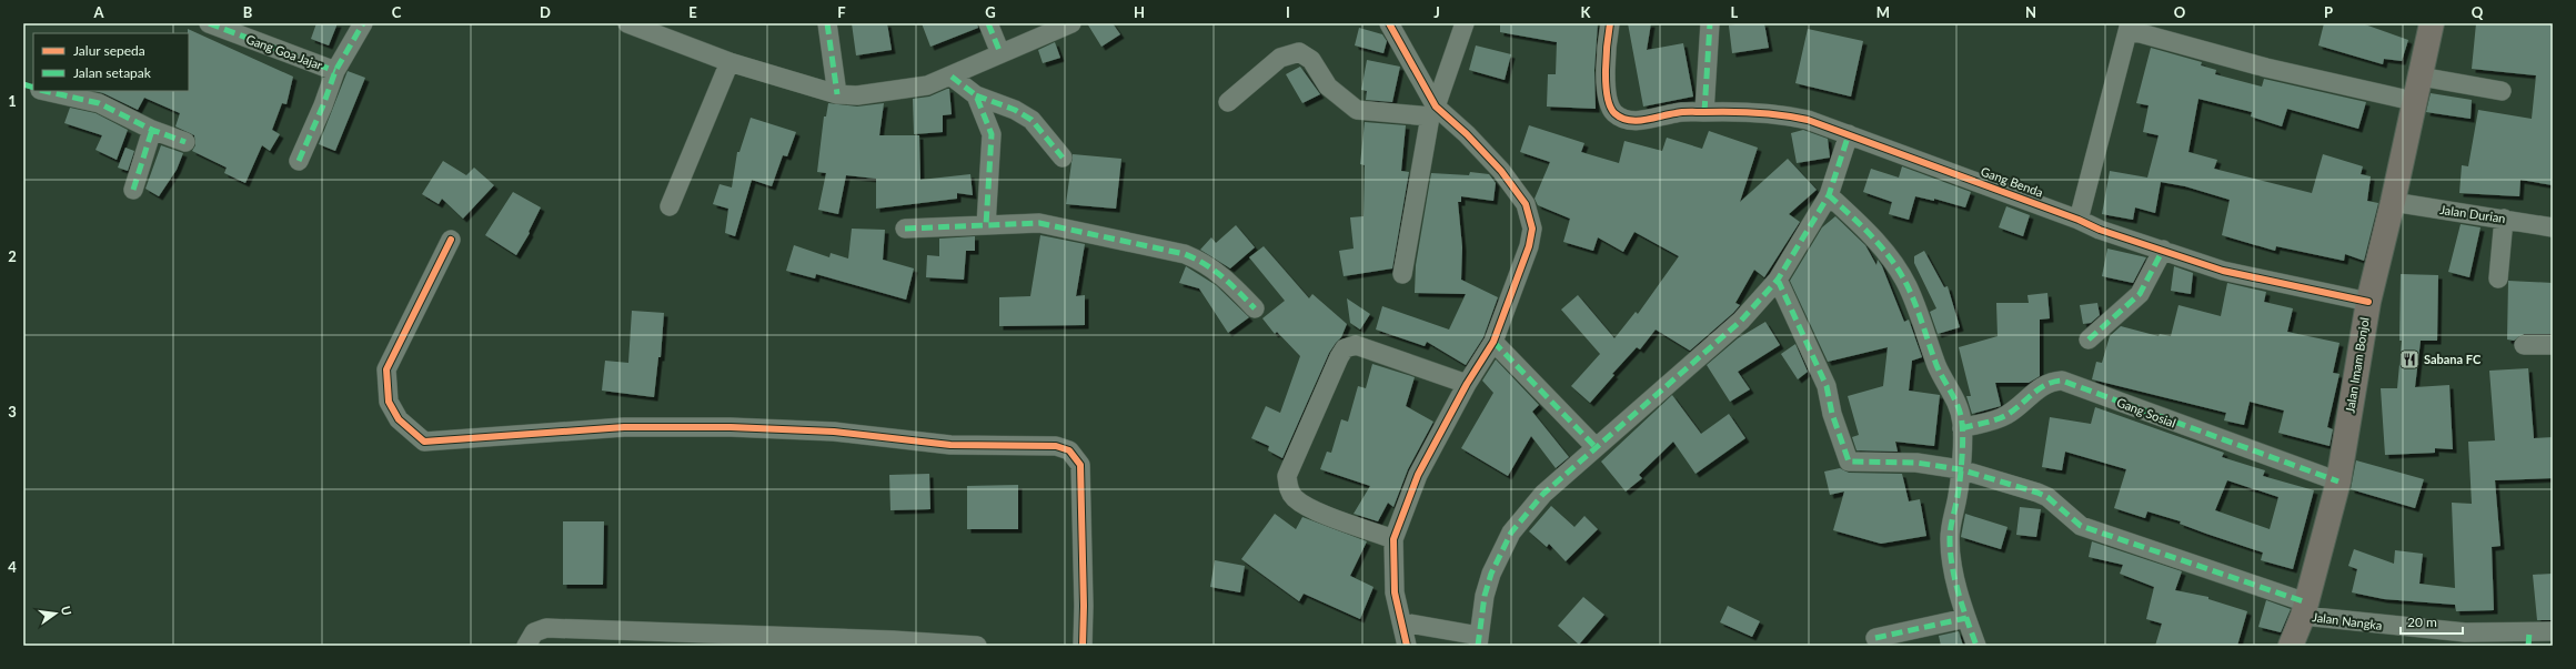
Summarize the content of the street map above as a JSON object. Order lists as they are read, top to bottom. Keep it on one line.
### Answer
{"streets":{"highway":["Jalan Imam Bonjol"],"street":["Gang Goa Jajar","Gang Benda","Jalan Durian","Gang Sosial","Jalan Nangka"]},"crossings":[["Gang Benda","Jalan Imam Bonjol"],["Jalan Durian","Jalan Imam Bonjol"],["Jalan Imam Bonjol","Gang Sosial"],["Jalan Imam Bonjol","Jalan Nangka"]],"places":{"restaurant":["Sabana FC"]},"legend":["Jalur sepeda","Jalan setapak"],"scale_bar":"20 m","north":"right","grid":{"columns":["A","B","C","D","E","F","G","H","I","J","K","L","M","N","O","P","Q"],"rows":["1","2","3","4"]}}
